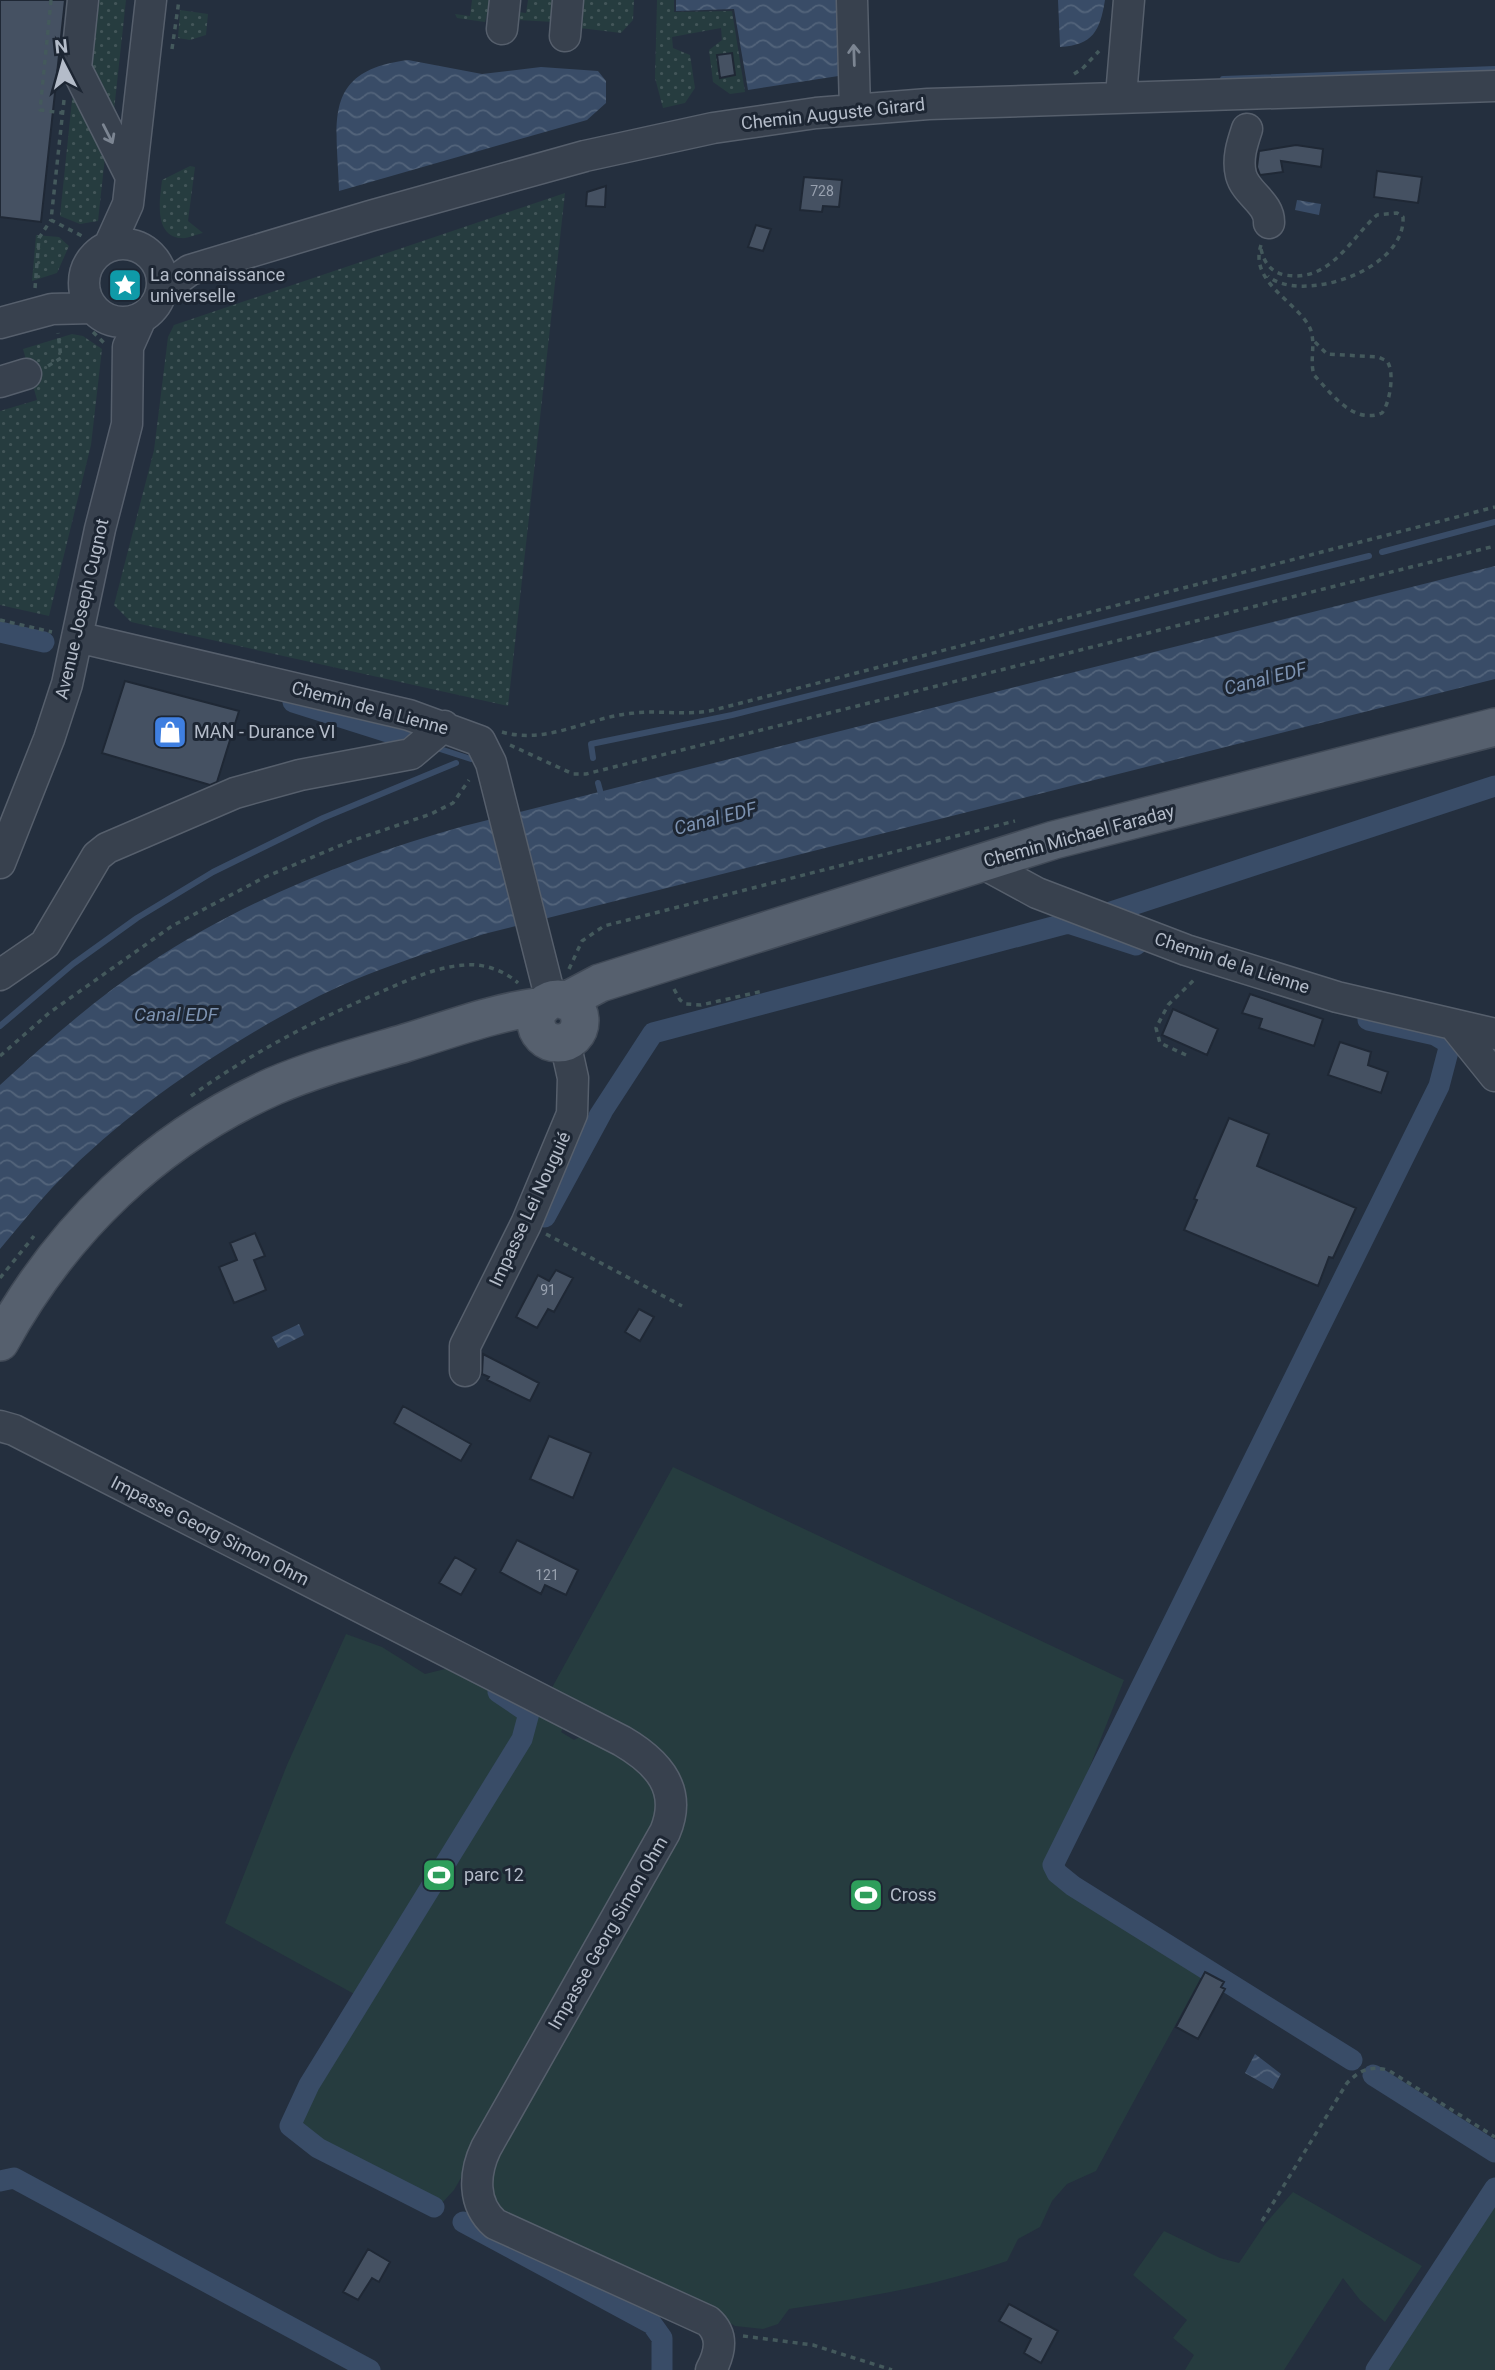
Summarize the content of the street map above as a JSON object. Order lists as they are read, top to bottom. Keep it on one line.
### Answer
{"streets":{"main road":["Chemin Michael Faraday"],"street":["Chemin Auguste Girard","Avenue Joseph Cugnot","Chemin de la Lienne","Impasse Lei Nouguié","Impasse Georg Simon Ohm"]},"crossings":[["Chemin Auguste Girard","Avenue Joseph Cugnot"],["Avenue Joseph Cugnot","Chemin de la Lienne"],["Chemin de la Lienne","Chemin Michael Faraday"],["Chemin Michael Faraday","Impasse Lei Nouguié"]],"water":["Canal EDF"],"places":{"place":["La connaissance universelle"],"shop":["MAN - Durance VI"],"sports":["parc 12","Cross"]},"house_numbers":["728","91","121"],"north":"top"}
